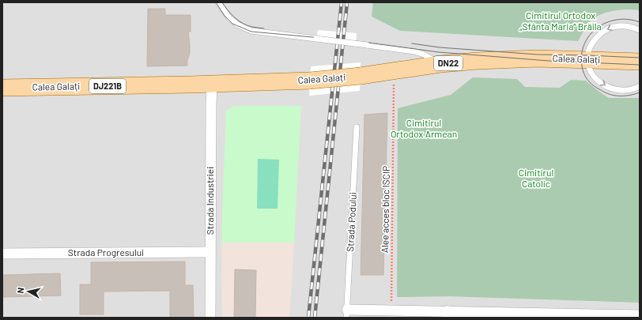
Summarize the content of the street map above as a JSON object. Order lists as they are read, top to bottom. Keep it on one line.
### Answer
{"streets":{"main road":["Calea Galați","DN22","DJ221B"],"street":["Strada Industriei","Strada Progresului"],"lane":["Strada Podului"],"path":["Alee acces bloc ISCIP"]},"crossings":[["Calea Galați","Strada Industriei"],["Calea Galați","Alee acces bloc ISCIP"],["Strada Industriei","Strada Progresului"]],"parks":["Cimitirul Ortodox „Sfânta Maria” Brăila","Cimitirul Ortodox Armean","Cimitirul Catolic"],"north":"left"}
